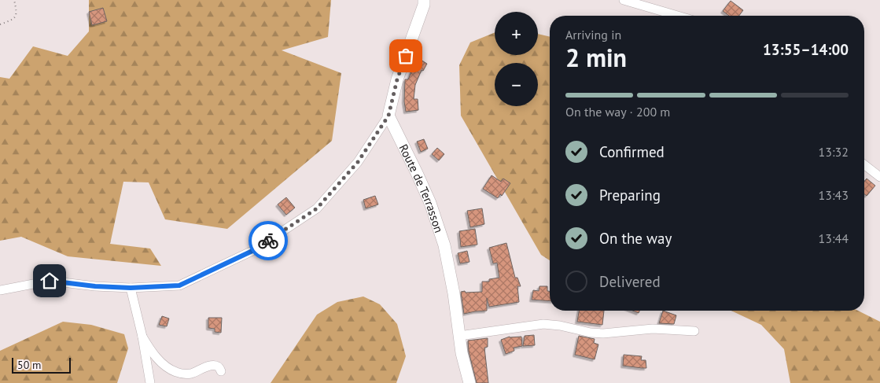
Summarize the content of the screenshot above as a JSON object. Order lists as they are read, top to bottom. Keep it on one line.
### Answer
{"streets":{"street":["Route de Terrasson"]},"scale_bar":"50 m","page":{"map_buttons":["+","−"],"heading":["2 min","Arriving in","13:55–14:00"],"bar":"On the way · 200 m","list":[["Confirmed","13:32"],["Preparing","13:43"],["On the way","13:44"],"Delivered"],"scale":"50 m"}}
